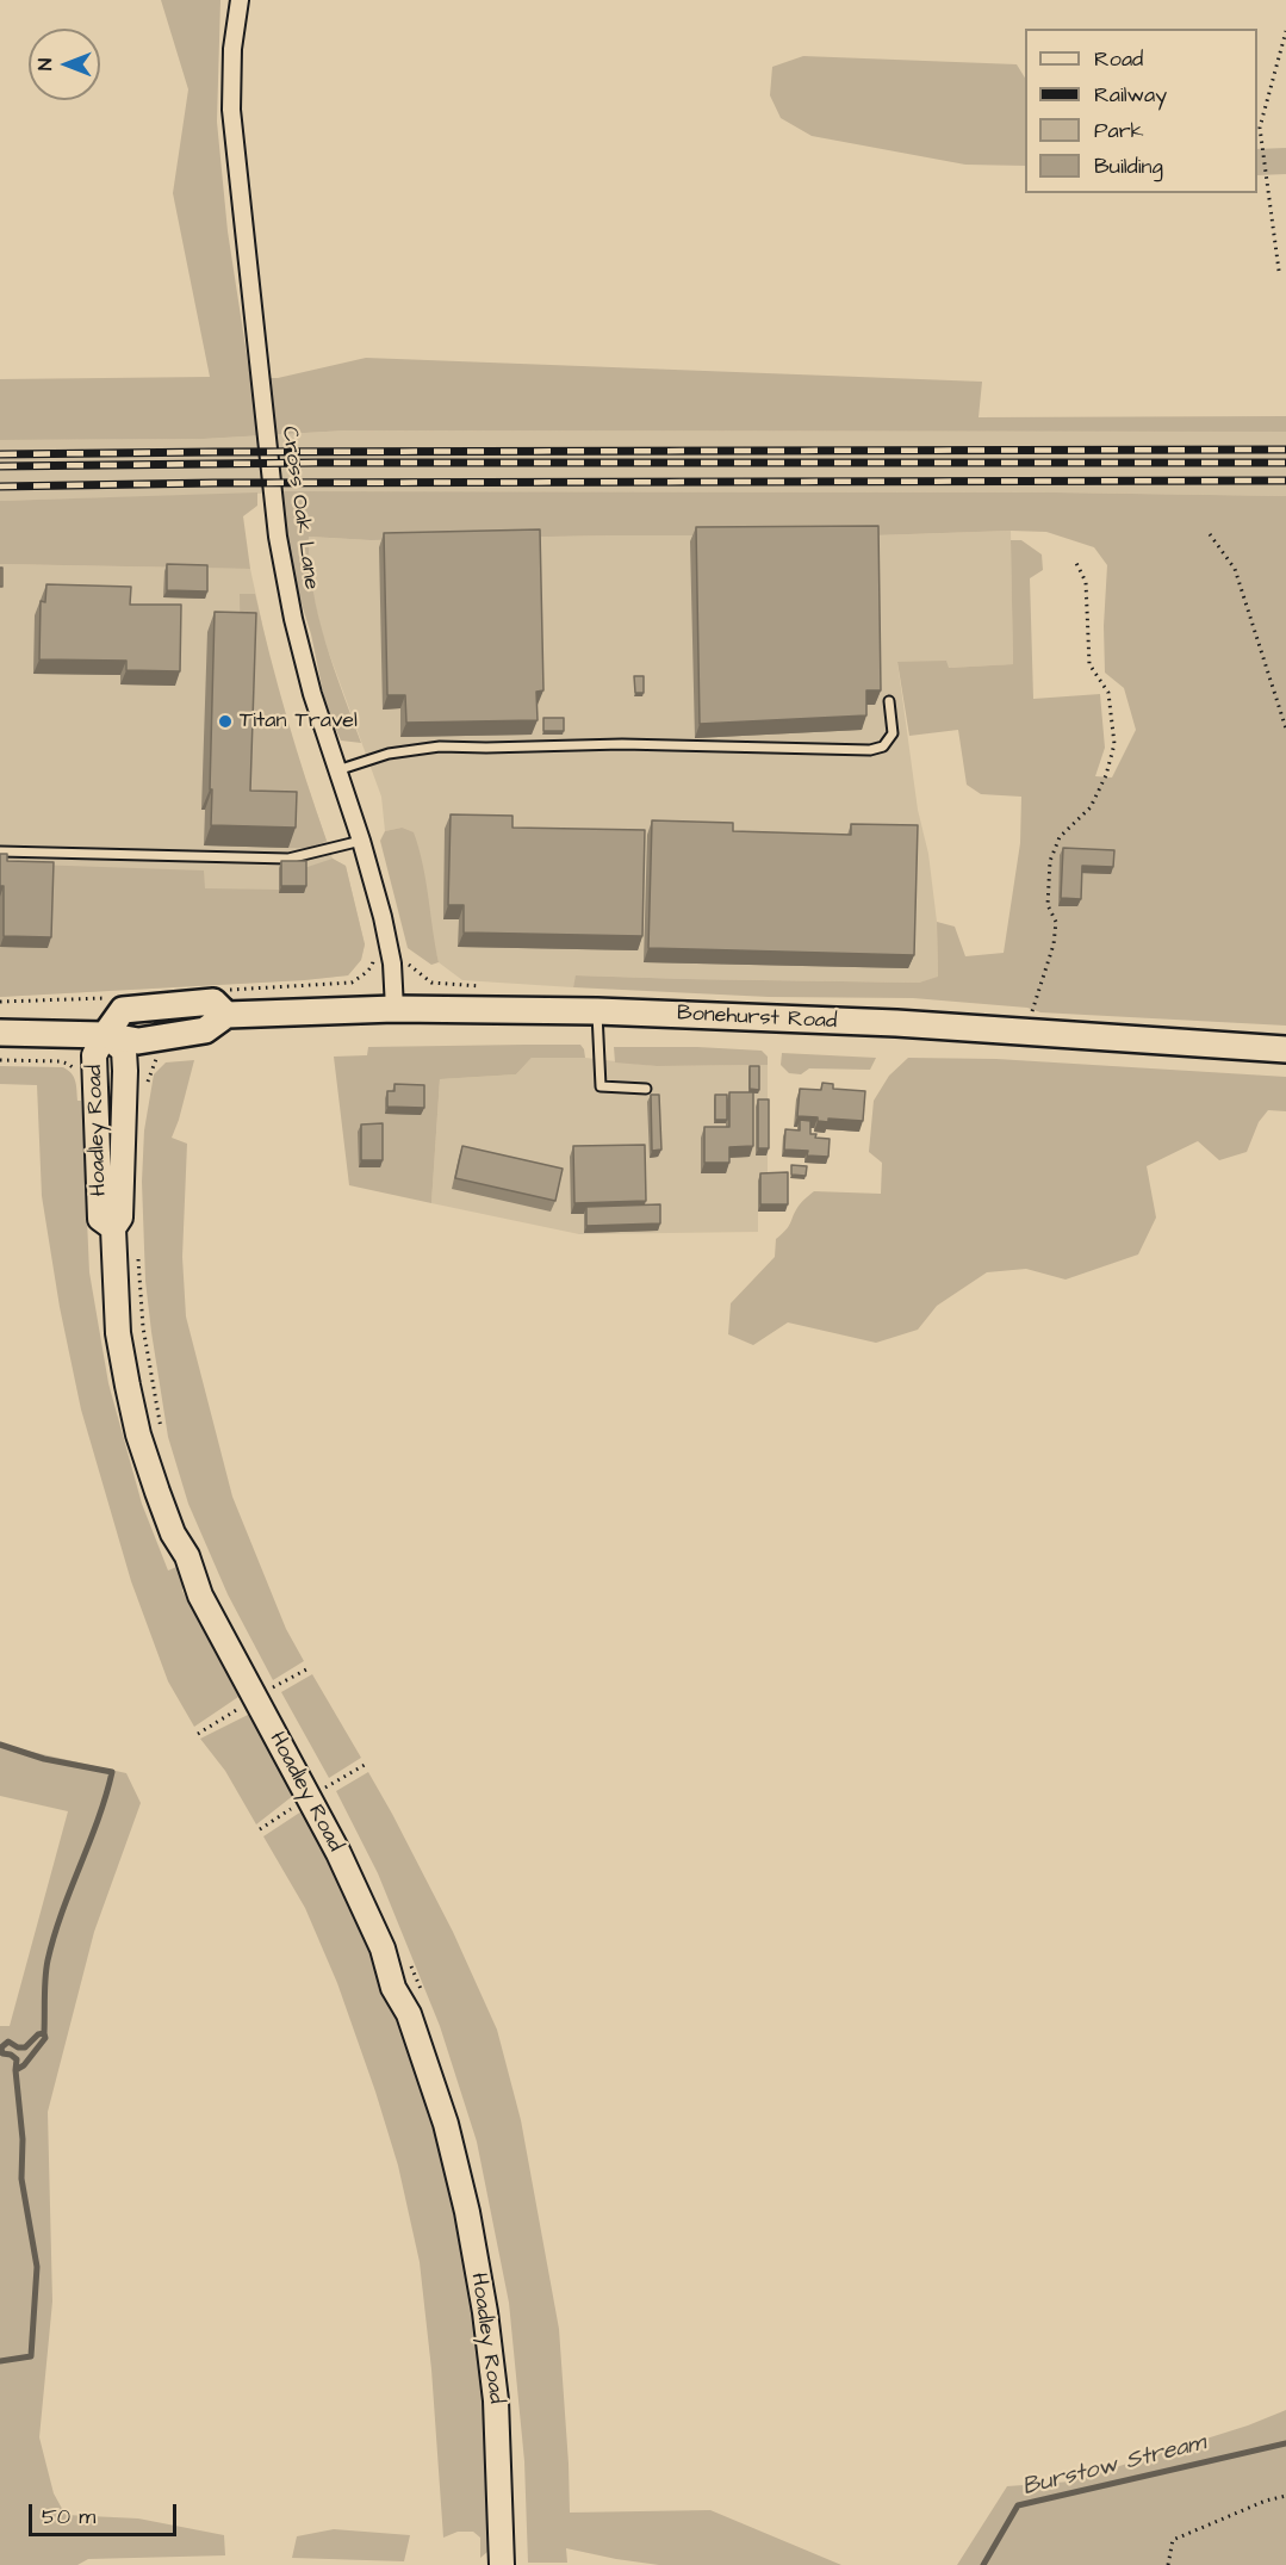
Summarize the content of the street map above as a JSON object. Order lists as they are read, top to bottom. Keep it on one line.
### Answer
{"streets":{"main road":["Bonehurst Road"],"street":["Cross Oak Lane","Hoadley Road"]},"crossings":[["Cross Oak Lane","Bonehurst Road"],["Bonehurst Road","Hoadley Road"]],"water":["Burstow Stream"],"places":["Titan Travel"],"legend":["Road","Railway","Park","Building"],"scale_bar":"50 m","north":"left"}
